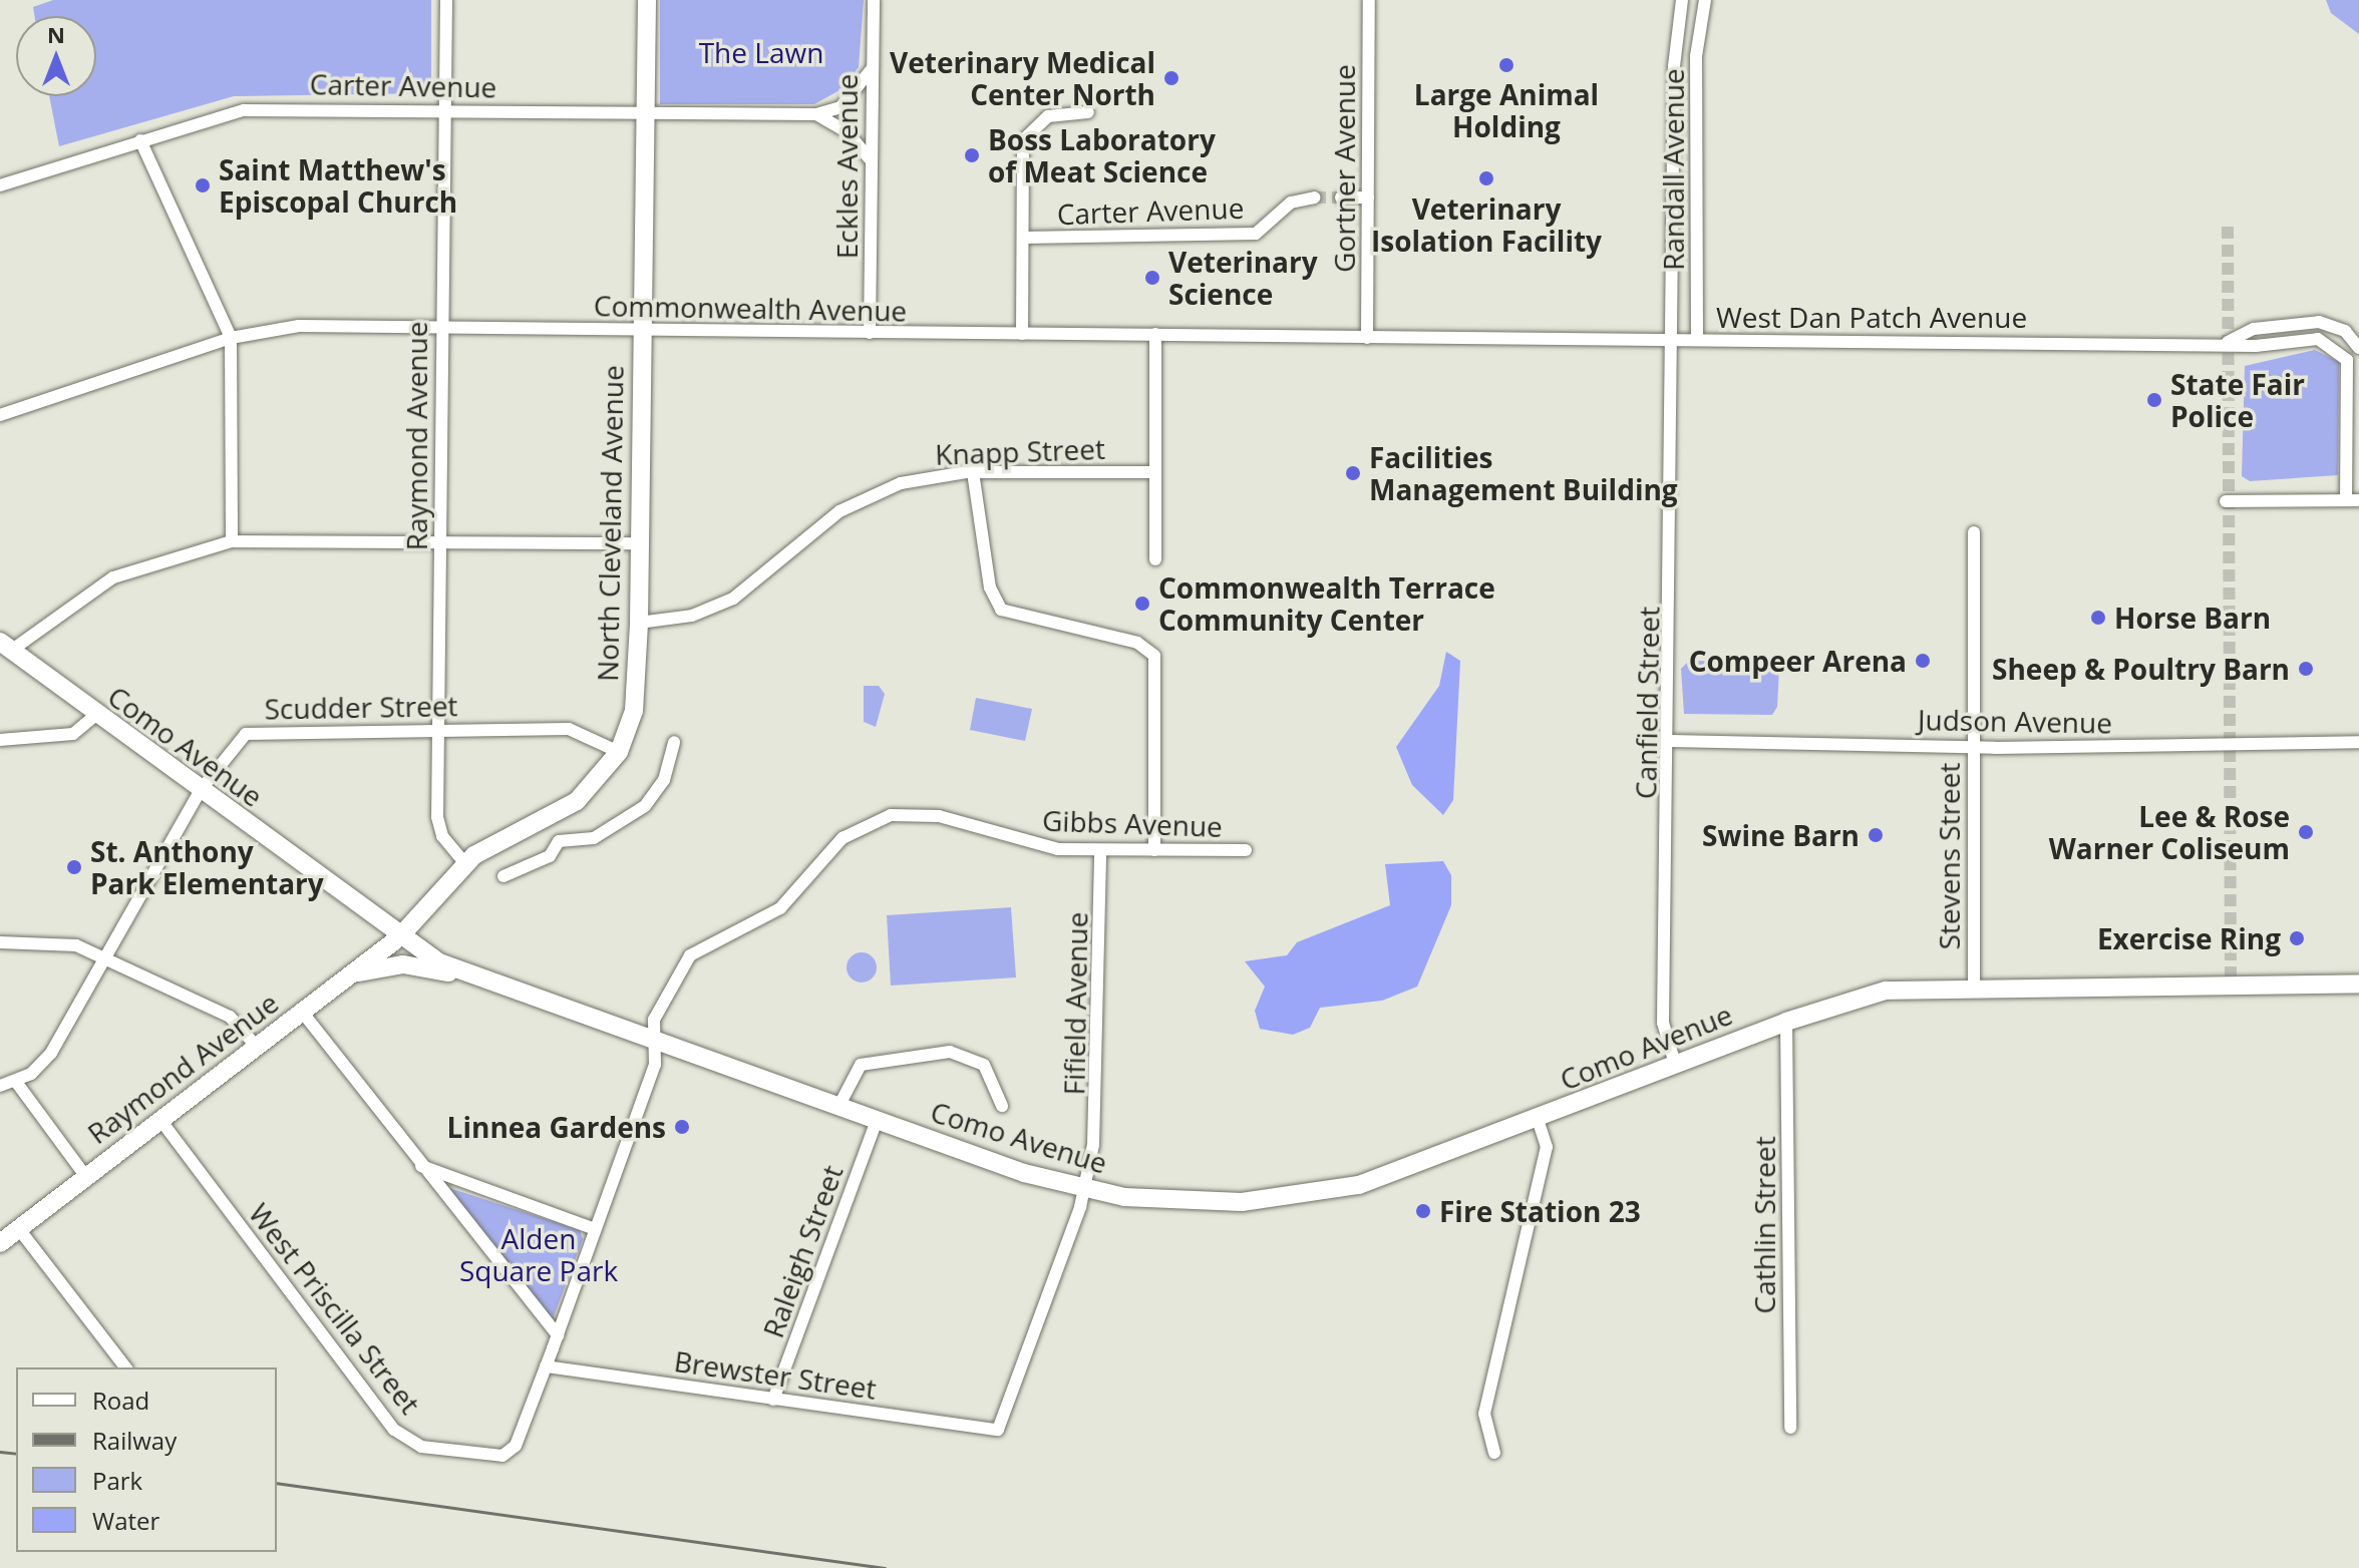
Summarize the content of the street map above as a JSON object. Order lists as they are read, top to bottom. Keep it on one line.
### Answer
{"streets":{"main road":["Raymond Avenue","North Cleveland Avenue","Como Avenue"],"street":["Carter Avenue","Eckles Avenue","Gortner Avenue","Randall Avenue","Commonwealth Avenue","West Dan Patch Avenue","Knapp Street","Canfield Street","Scudder Street","Judson Avenue","Gibbs Avenue","Stevens Street","Fifield Avenue","Cathlin Street","Raleigh Street","West Priscilla Street","Brewster Street"]},"crossings":[["Carter Avenue","Raymond Avenue"],["Carter Avenue","North Cleveland Avenue"],["Eckles Avenue","Commonwealth Avenue"],["Gortner Avenue","Commonwealth Avenue"],["Randall Avenue","West Dan Patch Avenue"],["Randall Avenue","Canfield Street"],["Commonwealth Avenue","West Dan Patch Avenue"],["Commonwealth Avenue","Raymond Avenue"],["Commonwealth Avenue","North Cleveland Avenue"],["West Dan Patch Avenue","Canfield Street"],["Raymond Avenue","North Cleveland Avenue"],["Raymond Avenue","Scudder Street"],["Raymond Avenue","Como Avenue"],["Raymond Avenue","West Priscilla Street"],["Knapp Street","North Cleveland Avenue"],["North Cleveland Avenue","Scudder Street"],["North Cleveland Avenue","Como Avenue"],["Canfield Street","Judson Avenue"],["Canfield Street","Como Avenue"],["Scudder Street","Como Avenue"],["Judson Avenue","Stevens Street"],["Como Avenue","Gibbs Avenue"],["Como Avenue","Stevens Street"],["Como Avenue","Fifield Avenue"],["Como Avenue","Cathlin Street"],["Como Avenue","Raleigh Street"],["Gibbs Avenue","Fifield Avenue"],["Gibbs Avenue","West Priscilla Street"],["Gibbs Avenue","Brewster Street"],["Fifield Avenue","Brewster Street"],["Raleigh Street","Brewster Street"]],"parks":["The Lawn","Alden Square Park"],"places":["Large Animal Holding","Veterinary Medical Center North","Boss Laboratory of Meat Science","Veterinary Isolation Facility","Saint Matthew's Episcopal Church","Veterinary Science","State Fair Police","Facilities Management Building","Commonwealth Terrace Community Center","Horse Barn","Compeer Arena","Sheep & Poultry Barn","Lee & Rose Warner Coliseum","Swine Barn","St. Anthony Park Elementary","Exercise Ring","Linnea Gardens","Fire Station 23"],"legend":["Road","Railway","Park","Water"],"north":"top"}
